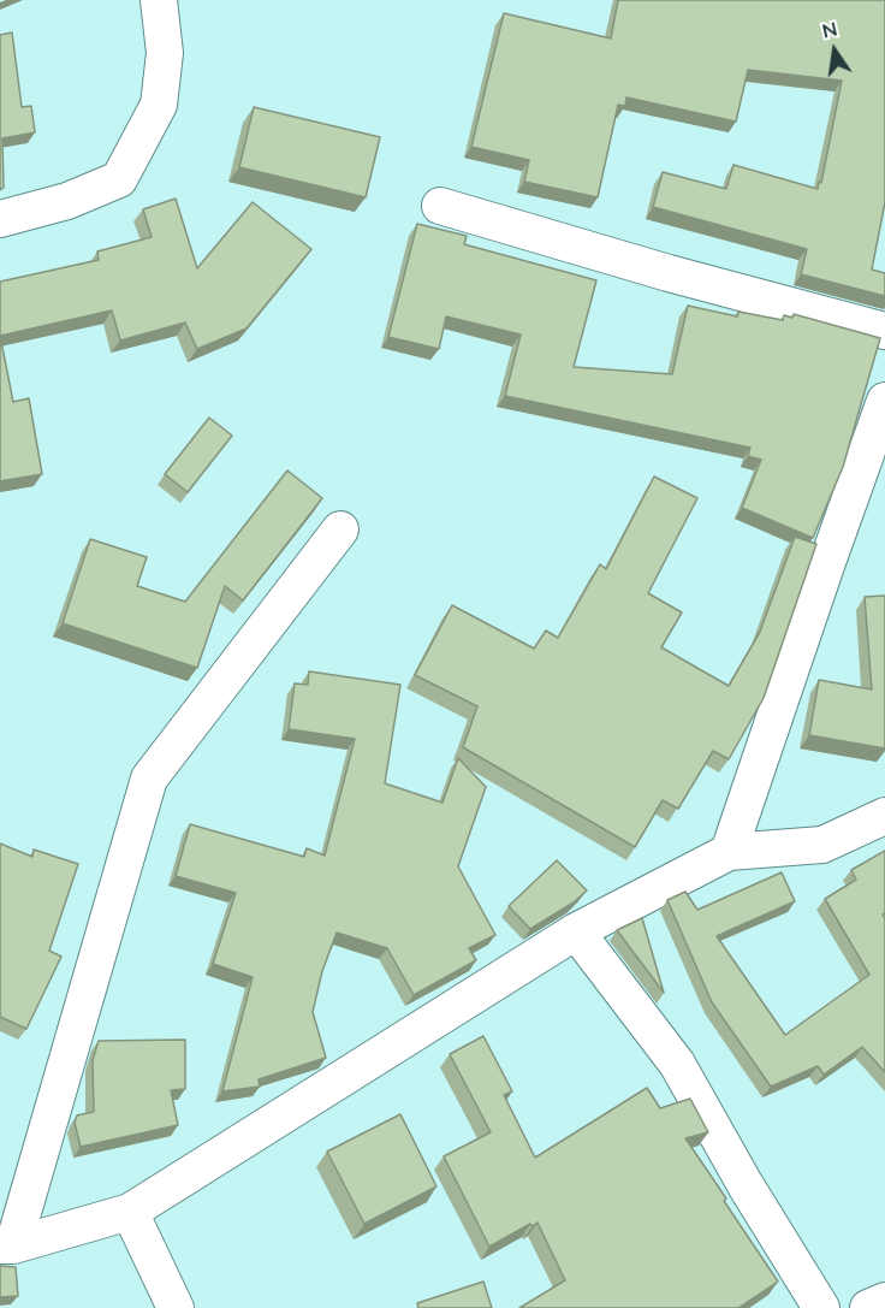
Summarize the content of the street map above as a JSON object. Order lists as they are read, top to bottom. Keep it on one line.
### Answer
{"north":"top"}
